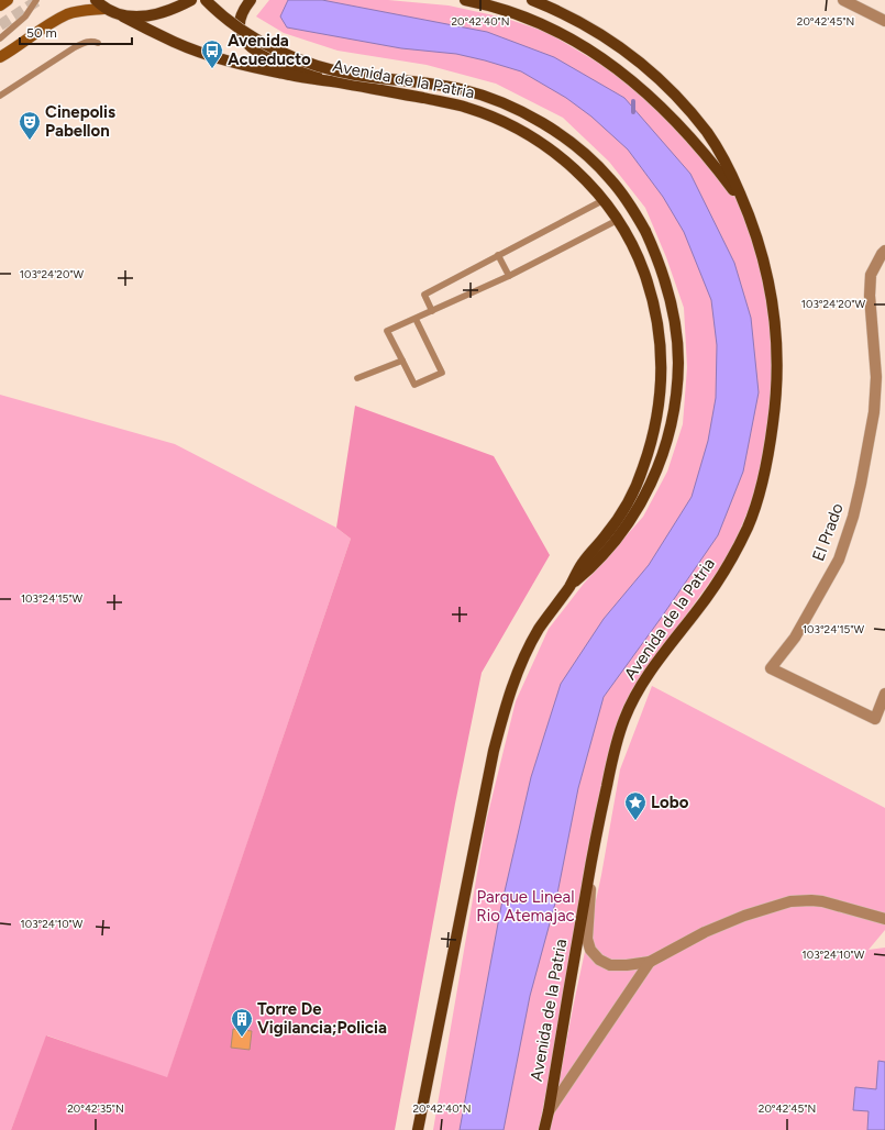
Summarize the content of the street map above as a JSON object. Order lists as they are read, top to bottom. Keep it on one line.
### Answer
{"streets":{"main road":["Avenida de la Patria"],"street":["El Prado"]},"parks":["Parque Lineal Rio Atemajac"],"places":{"bus stop":["Avenida Acueducto"],"theatre":["Cinepolis Pabellon"],"place":["Lobo"],"building":["Torre De Vigilancia;Policia"]},"scale_bar":"50 m","coordinates":["20°42'40\"N","20°42'45\"N","103°24'20\"W","103°24'15\"W","103°24'10\"W","20°42'35\"N"]}
